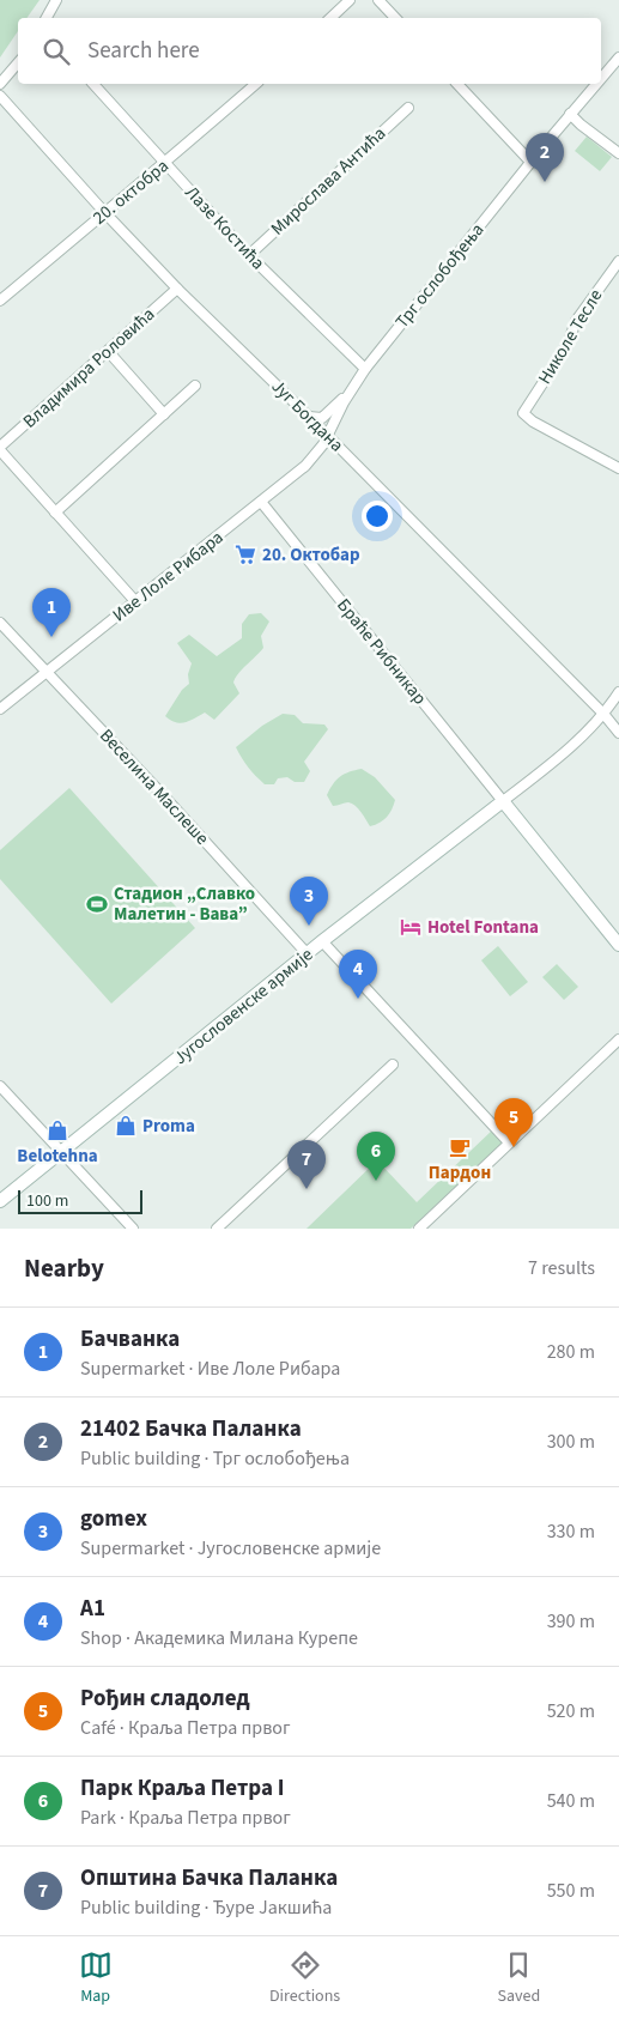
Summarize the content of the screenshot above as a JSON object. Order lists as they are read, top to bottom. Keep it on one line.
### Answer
{"streets":{"street":["Мирослава Антића","20. октобра","Лазе Костића","Трг ослобођења","Николе Тесле","Владимира Роловића","Југ Богдана","Иве Лоле Рибара","Браће Рибникар","Веселина Маслеше","Југословенске армије"]},"crossings":[["Мирослава Антића","Лазе Костића"],["20. октобра","Лазе Костића"],["20. октобра","Југ Богдана"],["Лазе Костића","Трг ослобођења"],["Трг ослобођења","Југ Богдана"],["Трг ослобођења","Иве Лоле Рибара"],["Владимира Роловића","Југ Богдана"],["Југ Богдана","Иве Лоле Рибара"],["Југ Богдана","Југословенске армије"],["Иве Лоле Рибара","Браће Рибникар"],["Иве Лоле Рибара","Веселина Маслеше"],["Браће Рибникар","Југословенске армије"],["Веселина Маслеше","Југословенске армије"]],"places":{"supermarket":["20. Октобар"],"sports":["Стадион „Славко Малетин - Вава”"],"hotel":["Hotel Fontana"],"shop":["Proma","Belotehna"],"cafe":["Пардон"]},"scale_bar":"100 m","page":{"search":"Search here","pins":["2","1","3","4","5","6","7"],"scale":"100 m","heading":["Nearby","7 results"],"list":[{"mark":"1","name":"Бачванка","note":"Supermarket · Иве Лоле Рибара","value":"280 m"},{"mark":"2","name":"21402 Бачка Паланка","note":"Public building · Трг ослобођења","value":"300 m"},{"mark":"3","name":"gomex","note":"Supermarket · Југословенске армије","value":"330 m"},{"mark":"4","name":"A1","note":"Shop · Академика Милана Курепе","value":"390 m"},{"mark":"5","name":"Рођин сладолед","note":"Café · Краља Петра првог","value":"520 m"},{"mark":"6","name":"Парк Краља Петра I","note":"Park · Краља Петра првог","value":"540 m"},{"mark":"7","name":"Општина Бачка Паланка","note":"Public building · Ђуре Јакшића","value":"550 m"}],"nav":["Map","Directions","Saved"]}}
